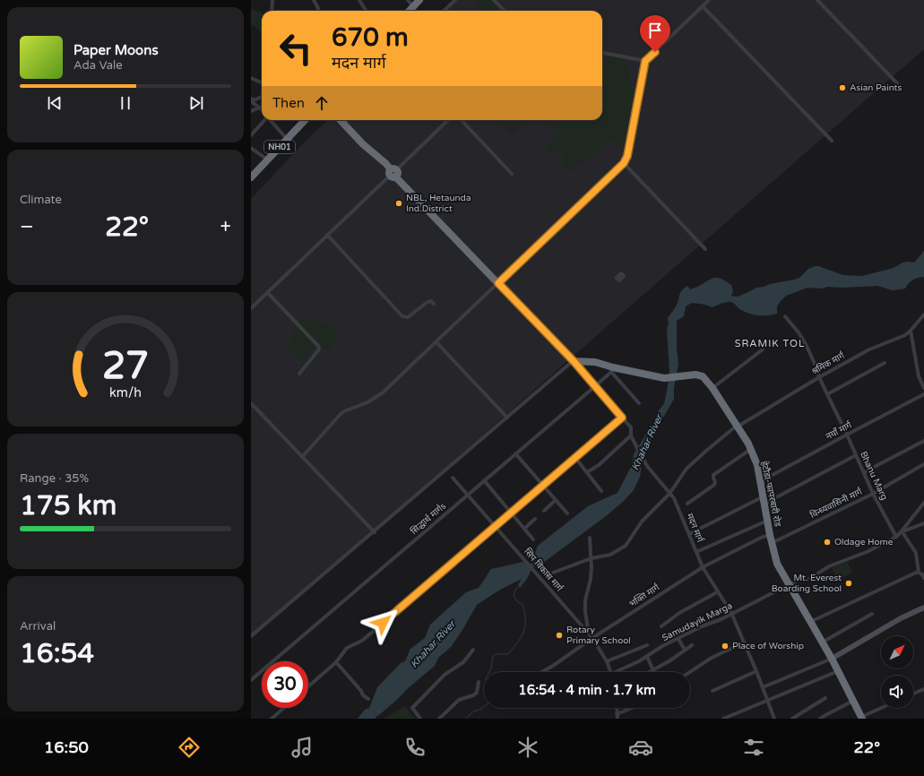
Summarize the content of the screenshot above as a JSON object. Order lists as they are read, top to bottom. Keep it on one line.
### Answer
{"streets":{"highway":["NH01","हेटौडा-फापरबारी रोड"],"street":["श्रमिक मार्ग","नयाँ मार्ग","Bhanu Marg","विन्ध्यवासिनी मार्ग","सिद्धार्थ मार्गs","मदन मार्ग","सिप विकास मार्ग","भक्ति मार्ग","Samudayik Marga"]},"crossings":[["श्रमिक मार्ग","Bhanu Marg"],["श्रमिक मार्ग","हेटौडा-फापरबारी रोड"],["श्रमिक मार्ग","मदन मार्ग"],["नयाँ मार्ग","Bhanu Marg"],["नयाँ मार्ग","हेटौडा-फापरबारी रोड"],["Bhanu Marg","विन्ध्यवासिनी मार्ग"],["हेटौडा-फापरबारी रोड","विन्ध्यवासिनी मार्ग"],["हेटौडा-फापरबारी रोड","सिद्धार्थ मार्गs"],["हेटौडा-फापरबारी रोड","मदन मार्ग"],["हेटौडा-फापरबारी रोड","भक्ति मार्ग"],["हेटौडा-फापरबारी रोड","Samudayik Marga"],["सिद्धार्थ मार्गs","मदन मार्ग"],["सिद्धार्थ मार्गs","सिप विकास मार्ग"],["मदन मार्ग","भक्ति मार्ग"],["मदन मार्ग","Samudayik Marga"],["सिप विकास मार्ग","भक्ति मार्ग"]],"districts":["SRAMIK TOL"],"water":["Khahar River"],"places":["Asian Paints","NBL, Hetaunda Ind.District","Oldage Home","Mt. Everest Boarding School","Rotary Primary School","Place of Worship"],"north":"top right","page":{"turn":["670 m","मदन मार्ग"],"song":["Paper Moons","Ada Vale"],"then":"Then","tile":["Climate",["Range · 35%","175 km"],["Arrival","16:54"]],"heat":["−","22°","+"],"limit":"30","trip":"16:54 · 4 min · 1.7 km","tabs":["16:50","22°"],"gauge":["27","km/h"]}}
